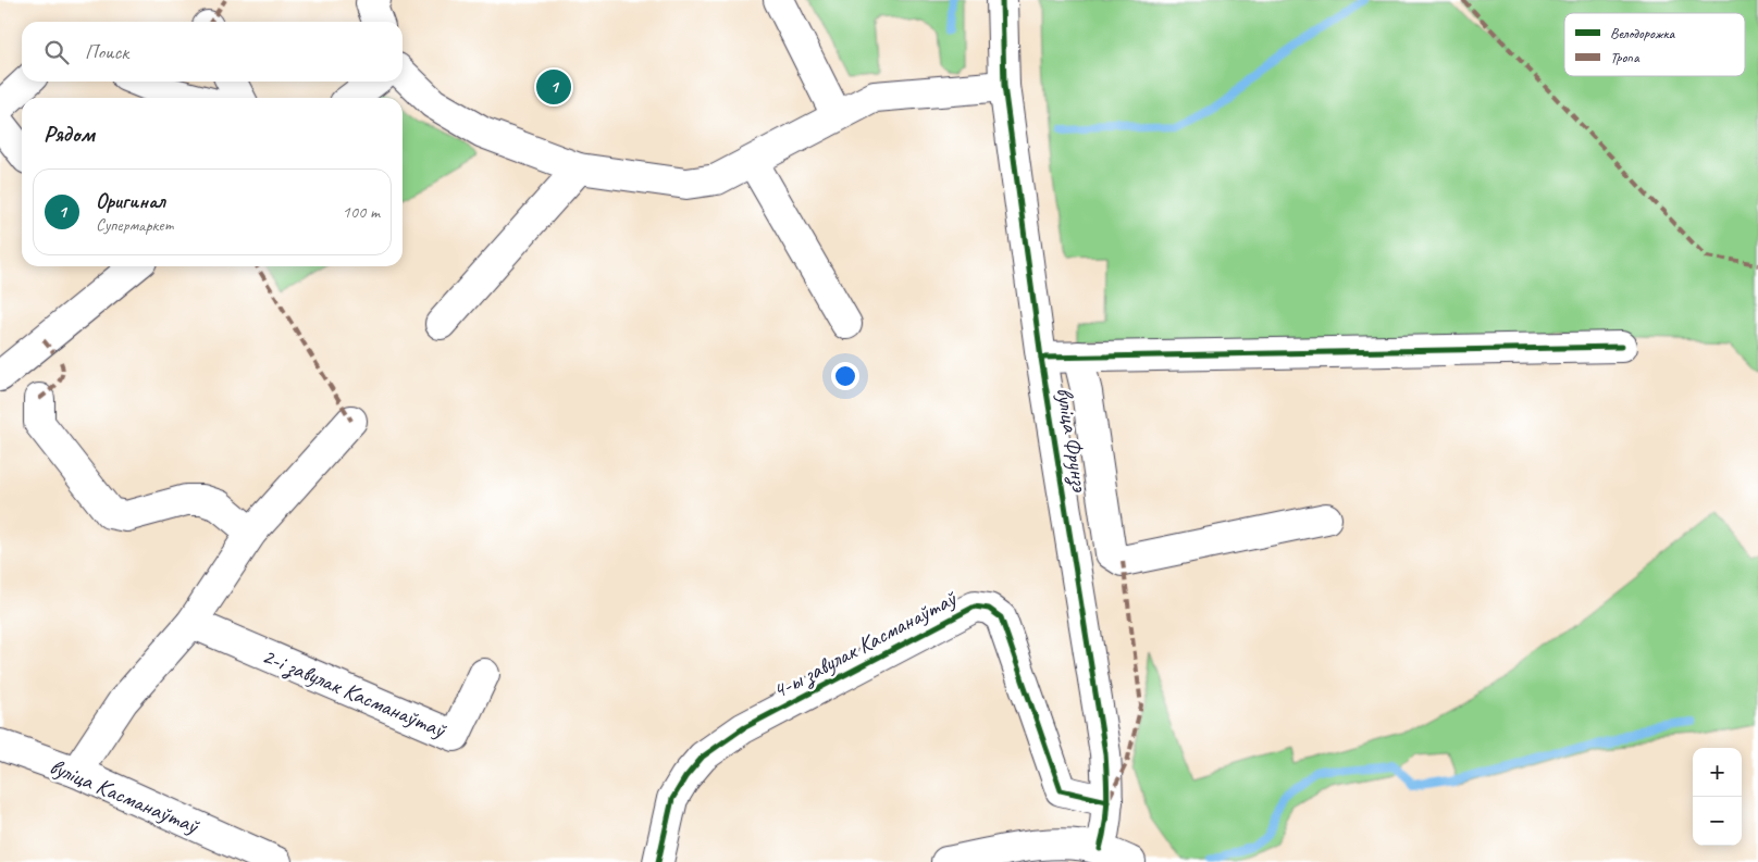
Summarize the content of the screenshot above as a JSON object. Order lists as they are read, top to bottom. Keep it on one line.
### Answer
{"streets":{"street":["вуліца Фрунзэ","4-ы завулак Касманаўтаў","2-і завулак Касманаўтаў","вуліца Касманаўтаў"]},"crossings":[["вуліца Фрунзэ","4-ы завулак Касманаўтаў"]],"legend":["Велодорожка","Тропа"],"page":{"search":"Поиск","pins":"1","heading":"Рядом","list":[{"mark":"1","name":"Оригинал","note":"Супермаркет","value":"100 m"}],"map_buttons":["+","−"]}}
